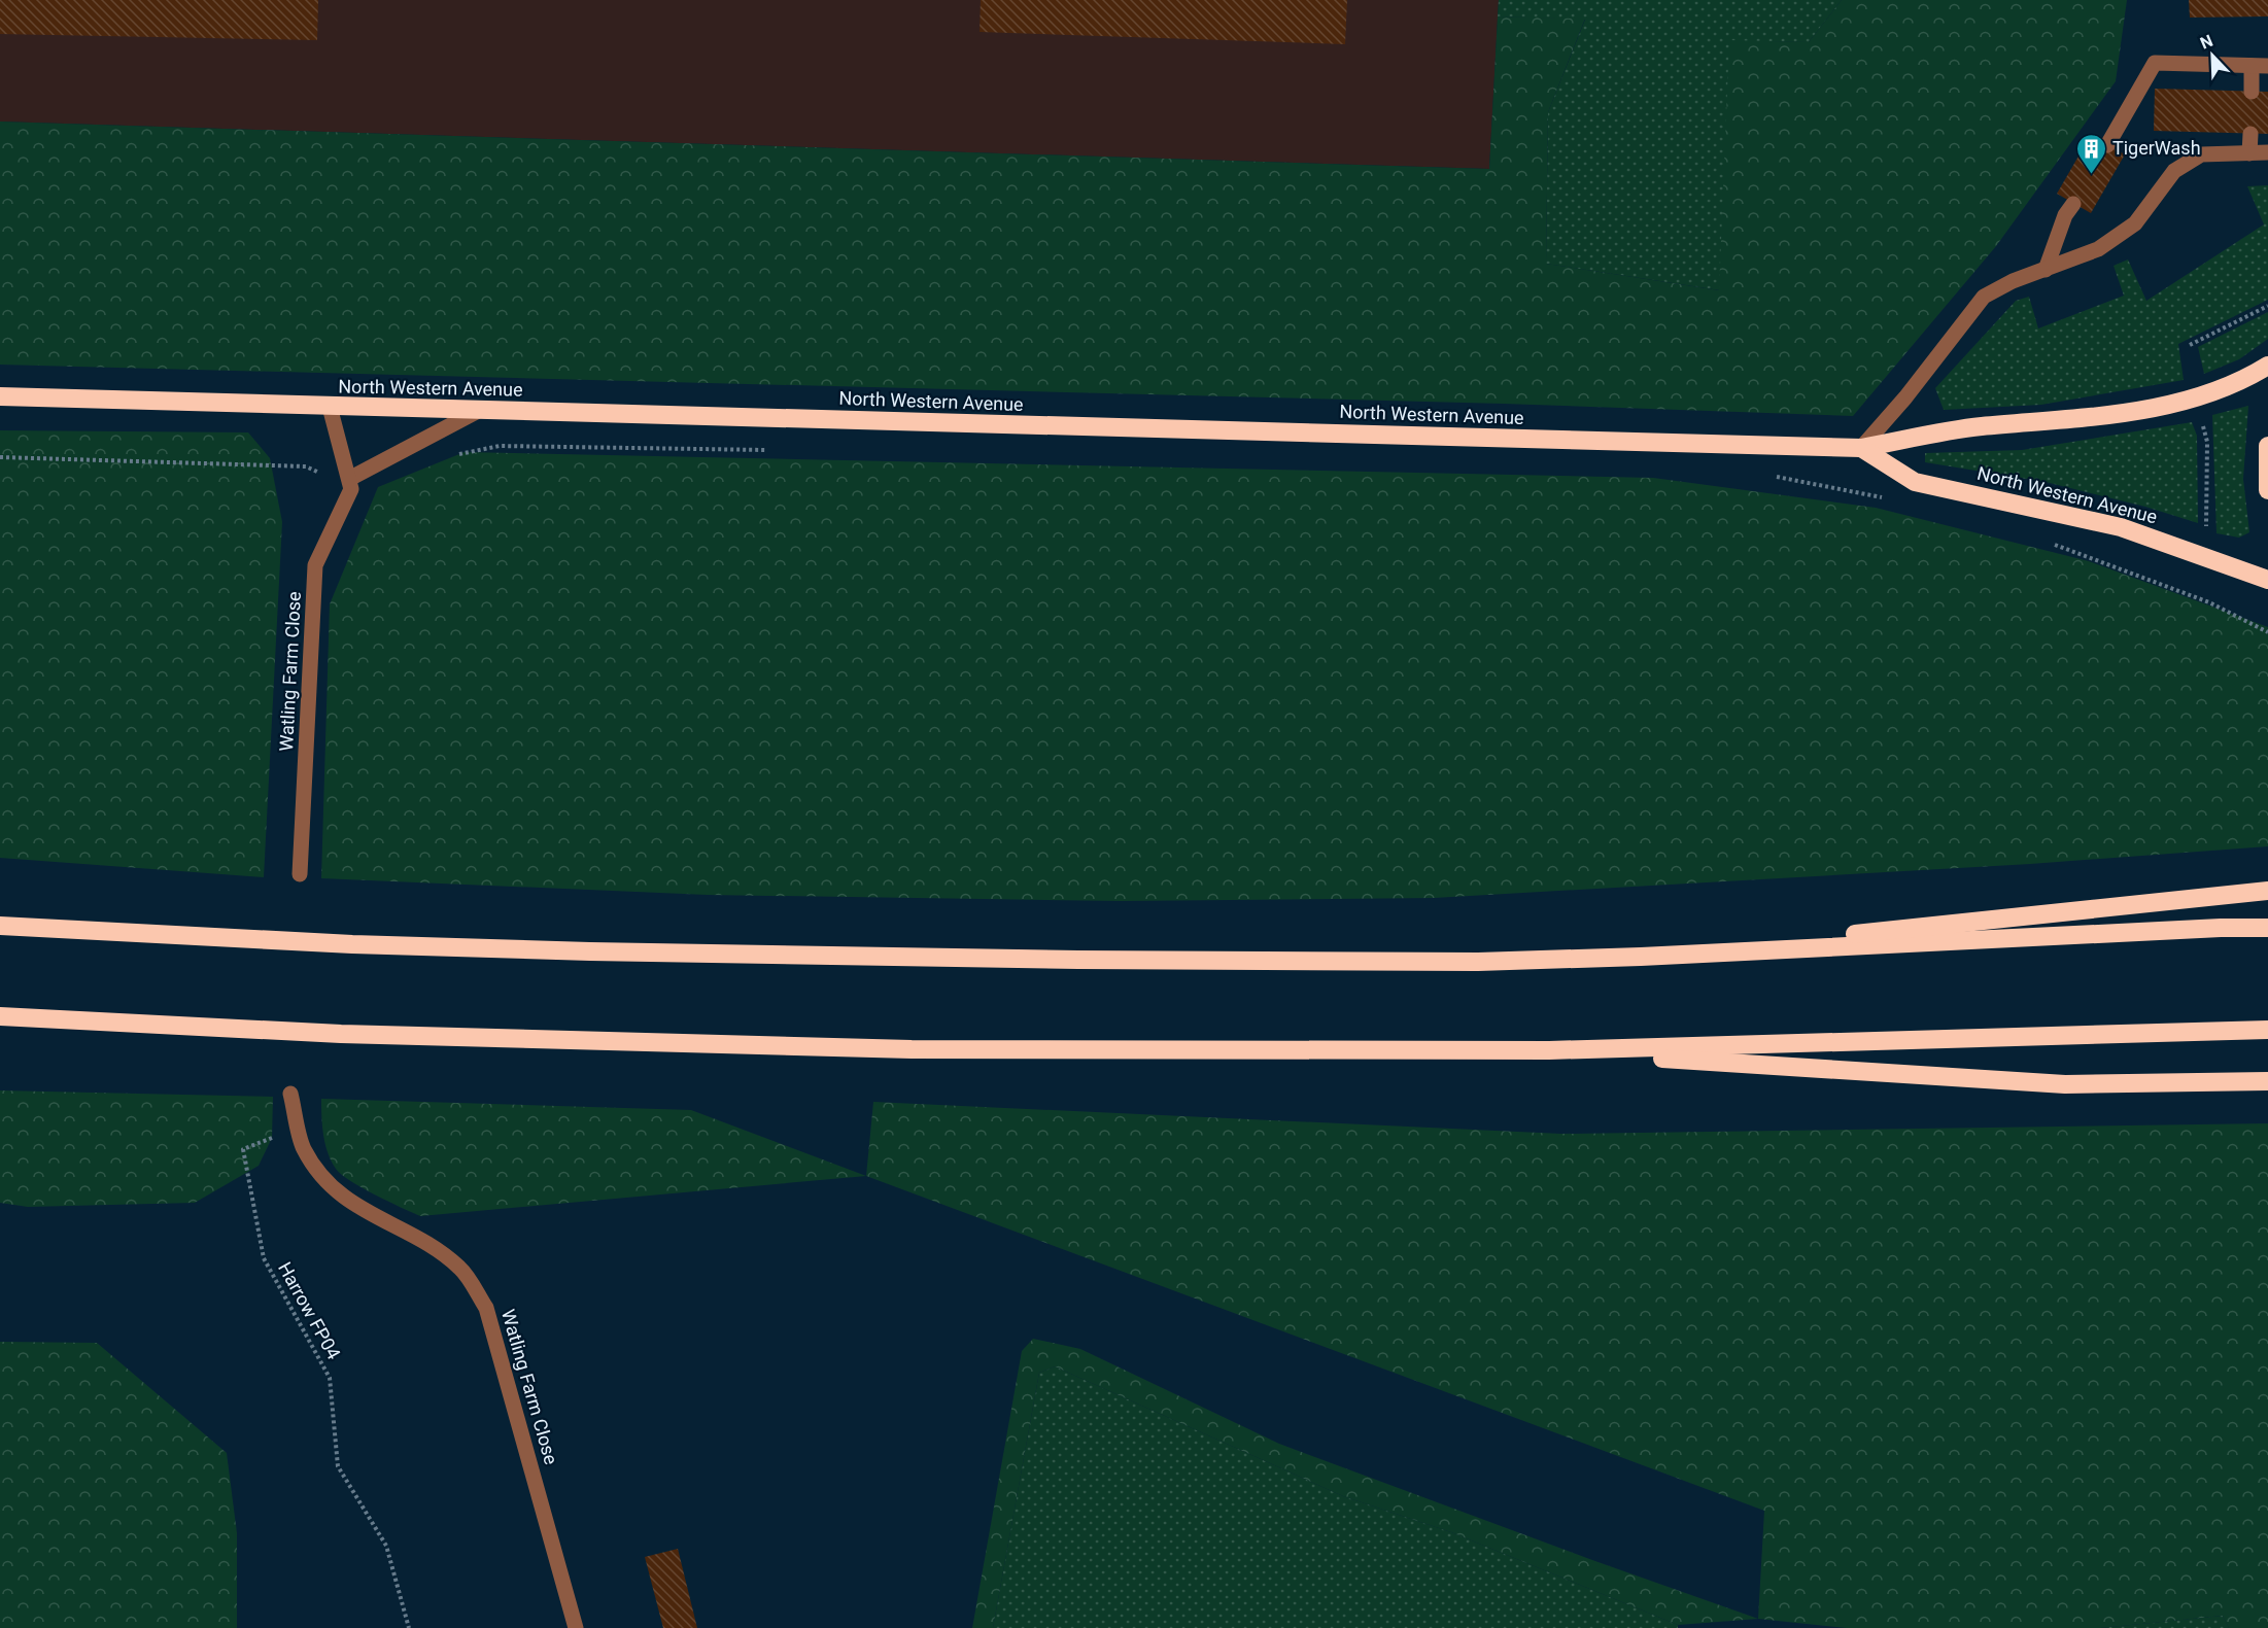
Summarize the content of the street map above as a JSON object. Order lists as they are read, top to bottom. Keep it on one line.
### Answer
{"streets":{"highway":["North Western Avenue"],"lane":["Watling Farm Close"],"path":["Harrow FP04"]},"places":{"building":["TigerWash"]},"north":"top left"}
